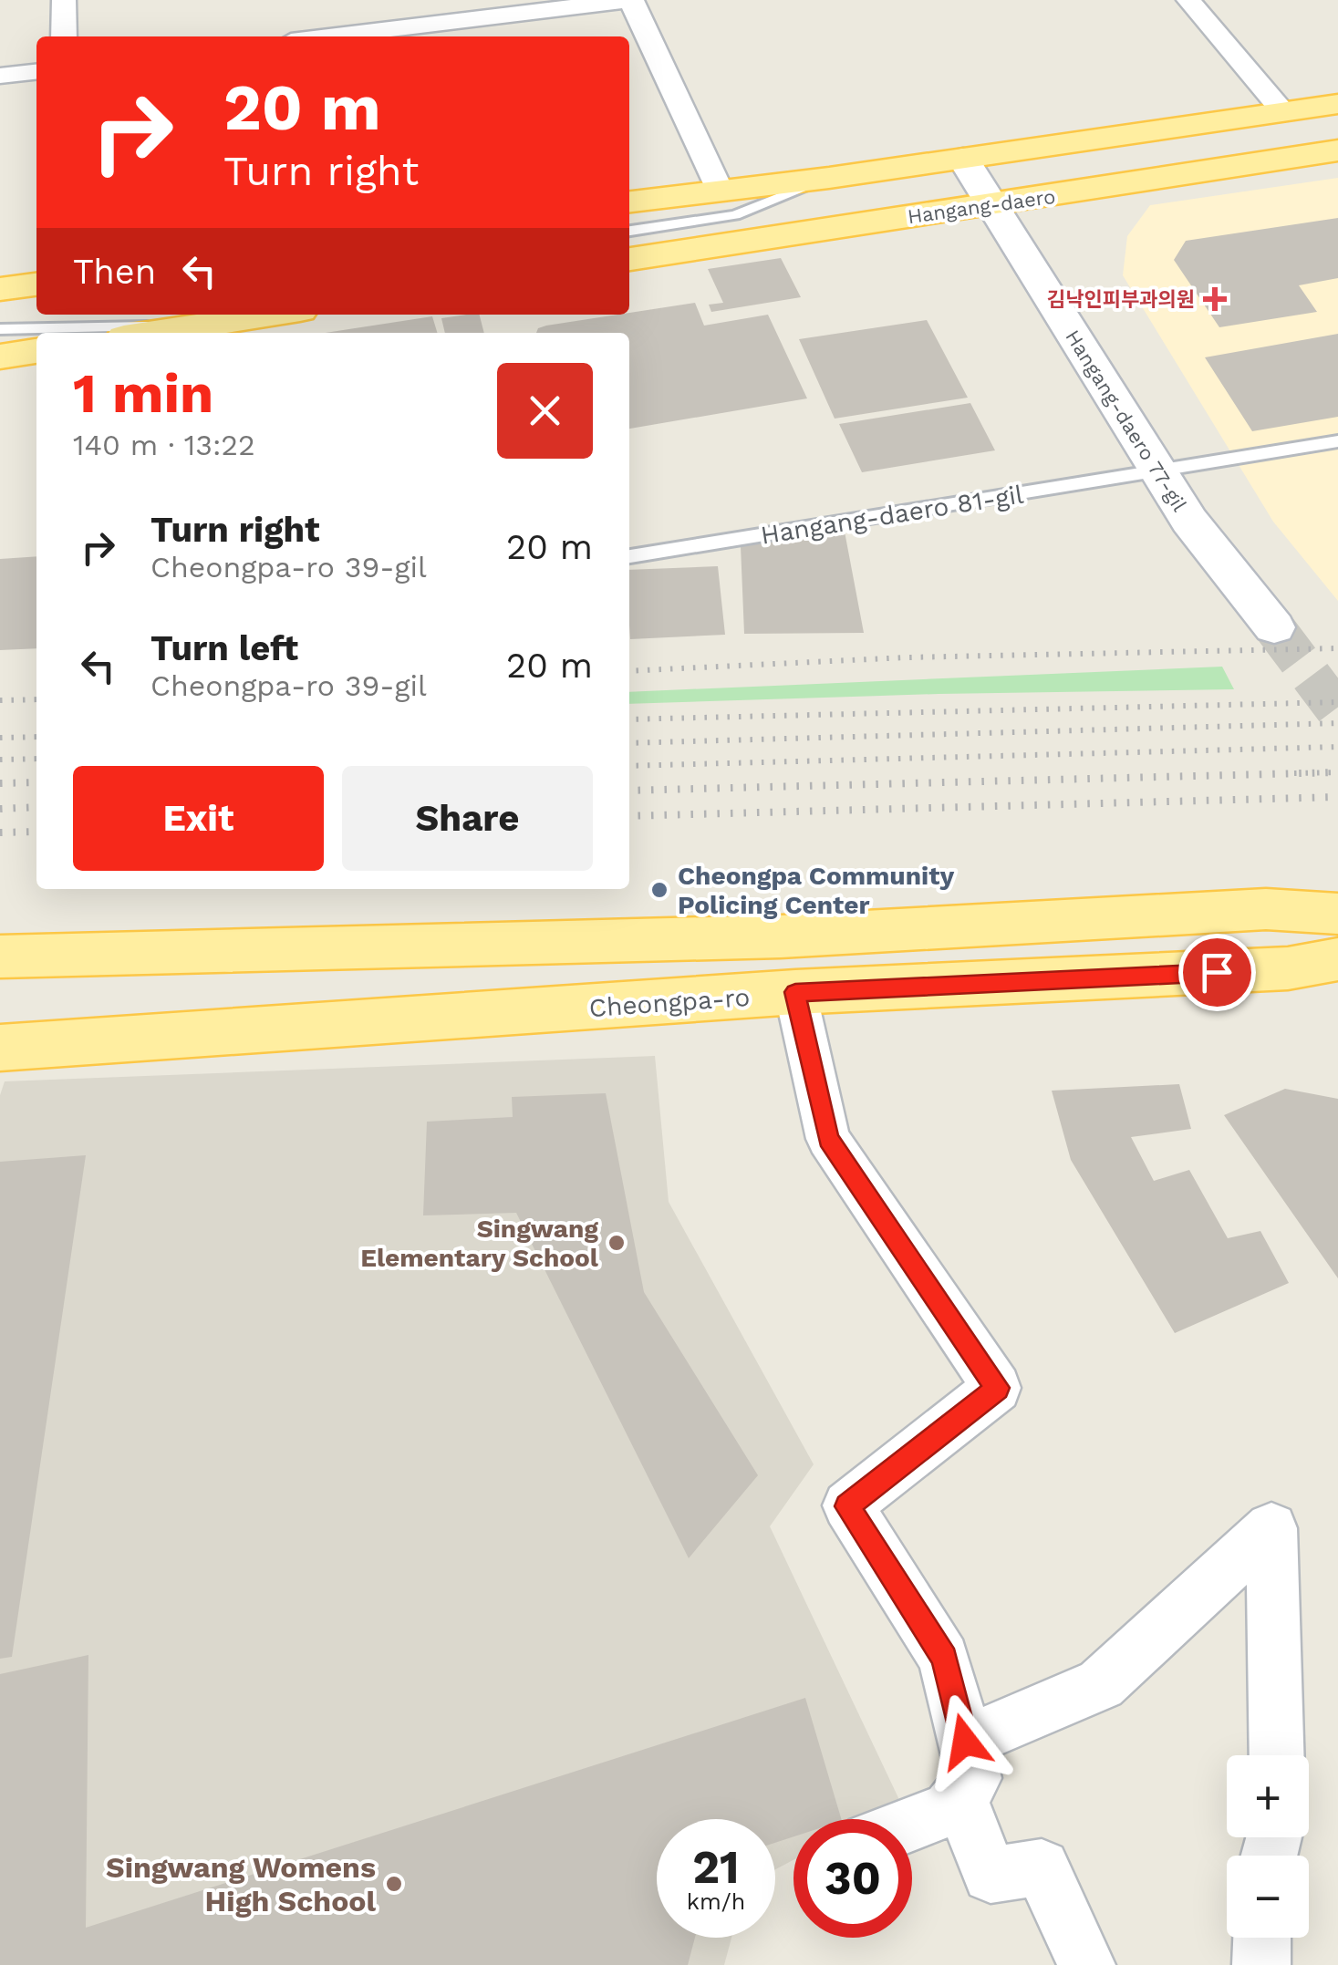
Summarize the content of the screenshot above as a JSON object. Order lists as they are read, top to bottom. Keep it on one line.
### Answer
{"streets":{"main road":["Hangang-daero","Hangang-daero 77-gil","Cheongpa-ro"],"lane":["Hangang-daero 81-gil"]},"crossings":[["Hangang-daero","Hangang-daero 77-gil"],["Hangang-daero 77-gil","Hangang-daero 81-gil"]],"places":{"health":["김낙인피부과의원"],"other":["Cheongpa Community Policing Center","Singwang Elementary School","Singwang Womens High School"]},"page":{"turn":["20 m","Turn right"],"then":"Then","heading":["1 min","140 m · 13:22"],"list":[{"name":"Turn right","note":"Cheongpa-ro 39-gil","value":"20 m"},{"name":"Turn left","note":"Cheongpa-ro 39-gil","value":"20 m"}],"buttons":["Exit","Share"],"map_buttons":["+","−"],"speed":"21 km/h","limit":"30"}}
